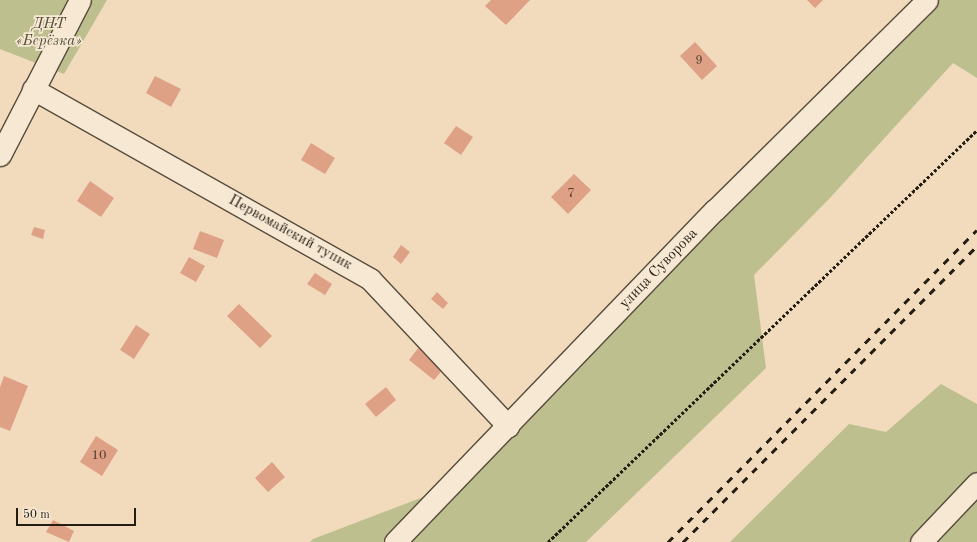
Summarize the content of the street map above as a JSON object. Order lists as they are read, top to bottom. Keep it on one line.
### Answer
{"streets":{"street":["Первомайский тупик","улица Суворова"]},"crossings":[["Первомайский тупик","улица Суворова"]],"parks":["ДНТ «Берёзка»"],"house_numbers":["9","7","10"],"scale_bar":"50 m"}
